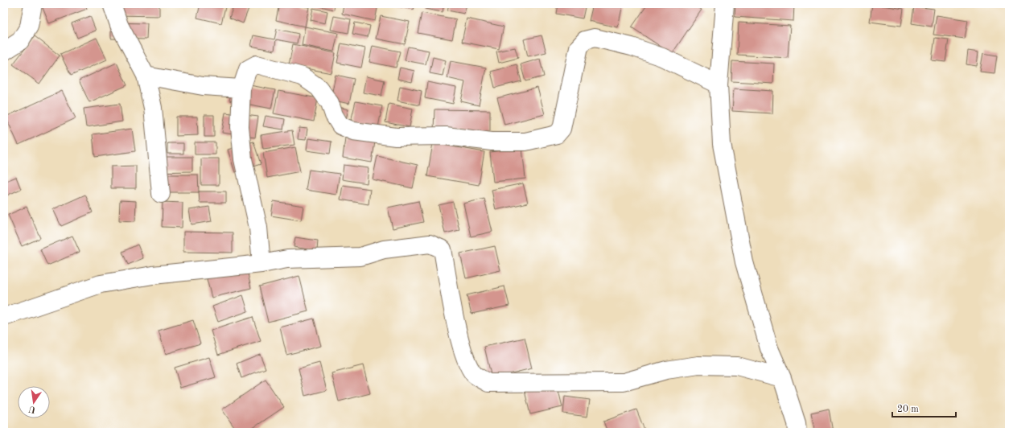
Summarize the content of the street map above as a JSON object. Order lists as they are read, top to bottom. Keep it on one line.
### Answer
{"scale_bar":"20 m","north":"bottom"}
